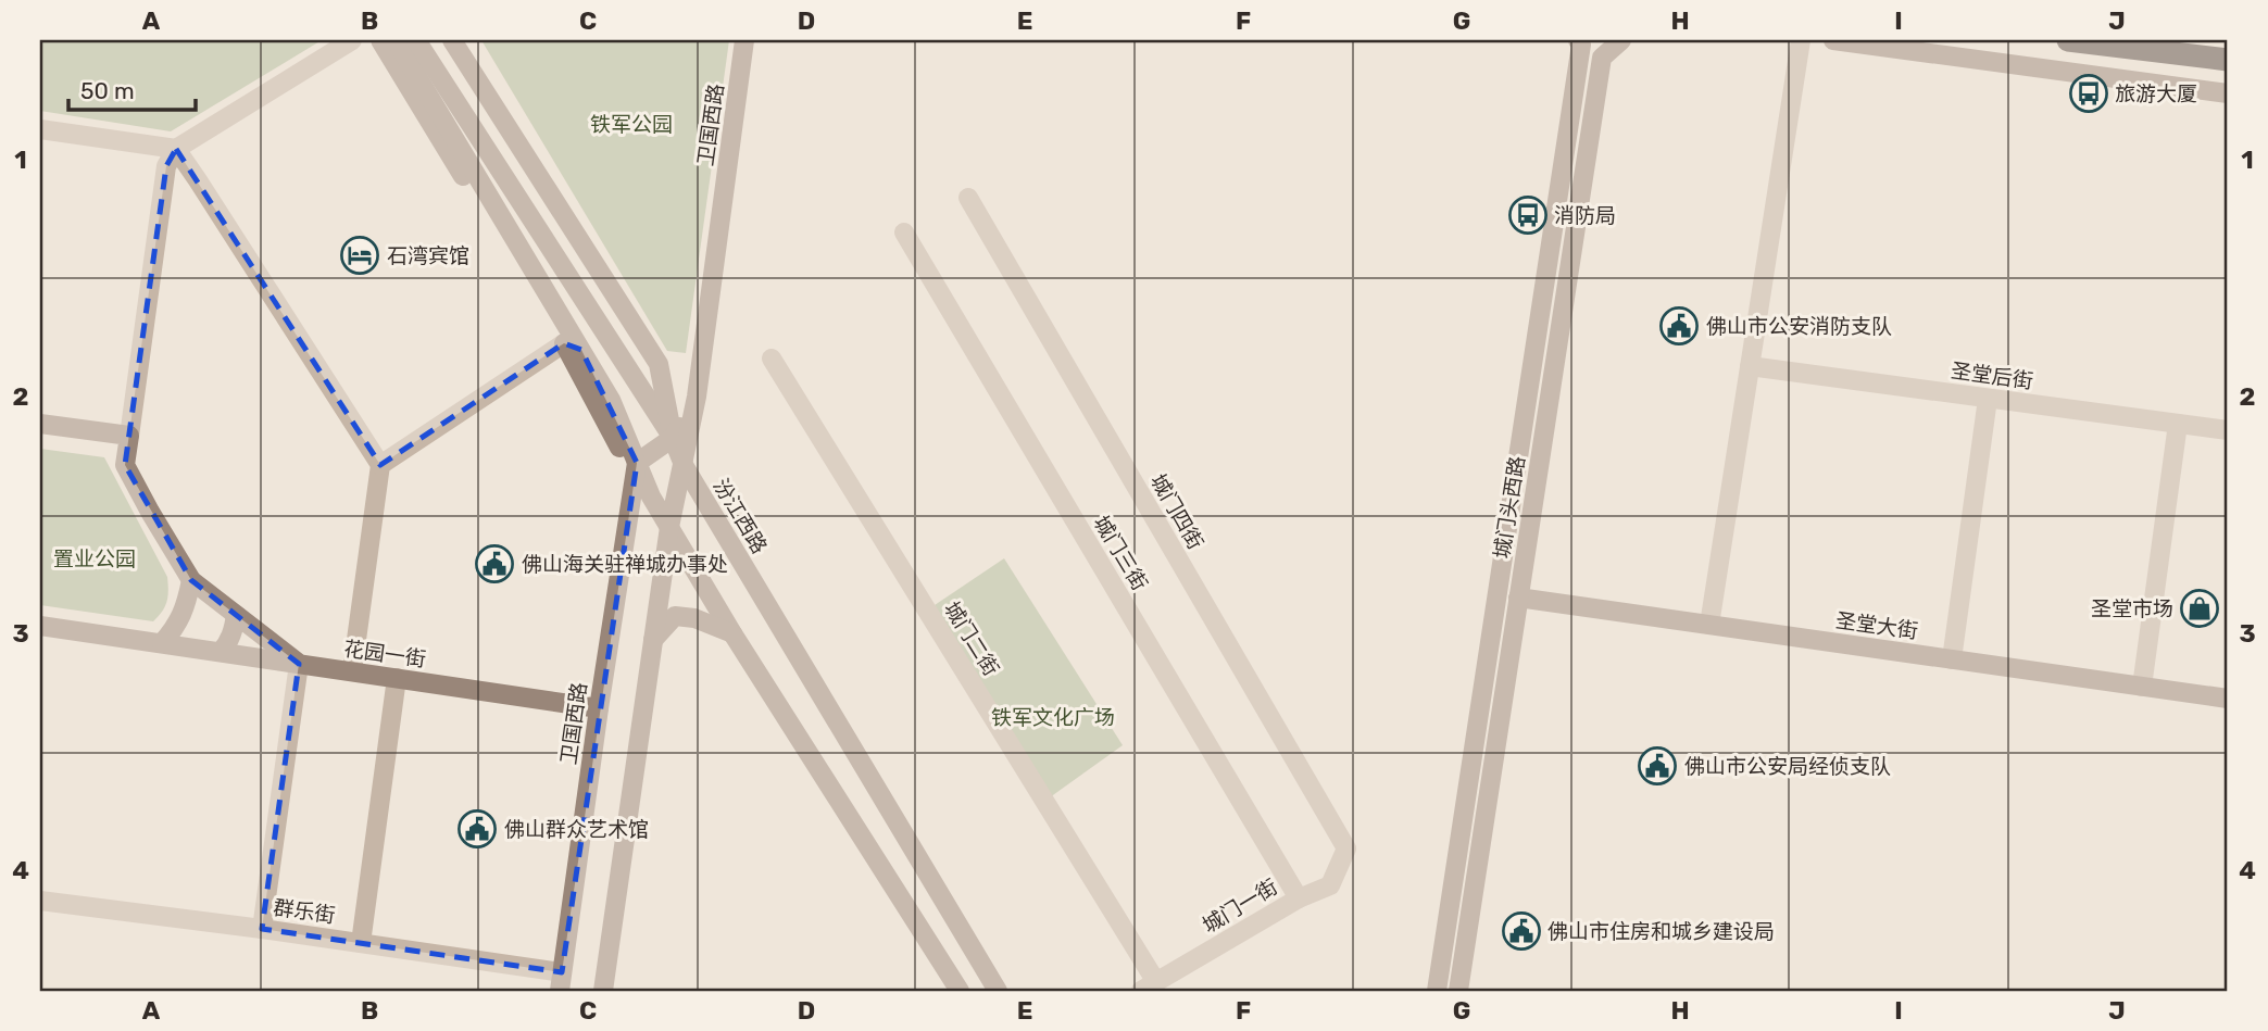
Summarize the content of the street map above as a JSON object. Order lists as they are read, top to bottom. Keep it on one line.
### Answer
{"streets":{"main road":["卫国西路","城门头西路","汾江西路","圣堂大街","花园一街"],"street":["圣堂后街","城门四街","城门三街","城门二街","城门一街","群乐街"]},"crossings":[["卫国西路","汾江西路"],["卫国西路","花园一街"],["卫国西路","群乐街"],["城门头西路","圣堂大街"],["城门四街","城门一街"],["城门三街","城门一街"],["城门二街","城门一街"]],"parks":["铁军公园","置业公园","铁军文化广场"],"places":{"bus stop":["旅游大厦","消防局"],"hotel":["石湾宾馆"],"public building":["佛山市公安消防支队","佛山海关驻禅城办事处","佛山市公安局经侦支队","佛山群众艺术馆","佛山市住房和城乡建设局"],"shop":["圣堂市场"]},"scale_bar":"50 m","grid":{"columns":["A","B","C","D","E","F","G","H","I","J"],"rows":["1","2","3","4"]}}
